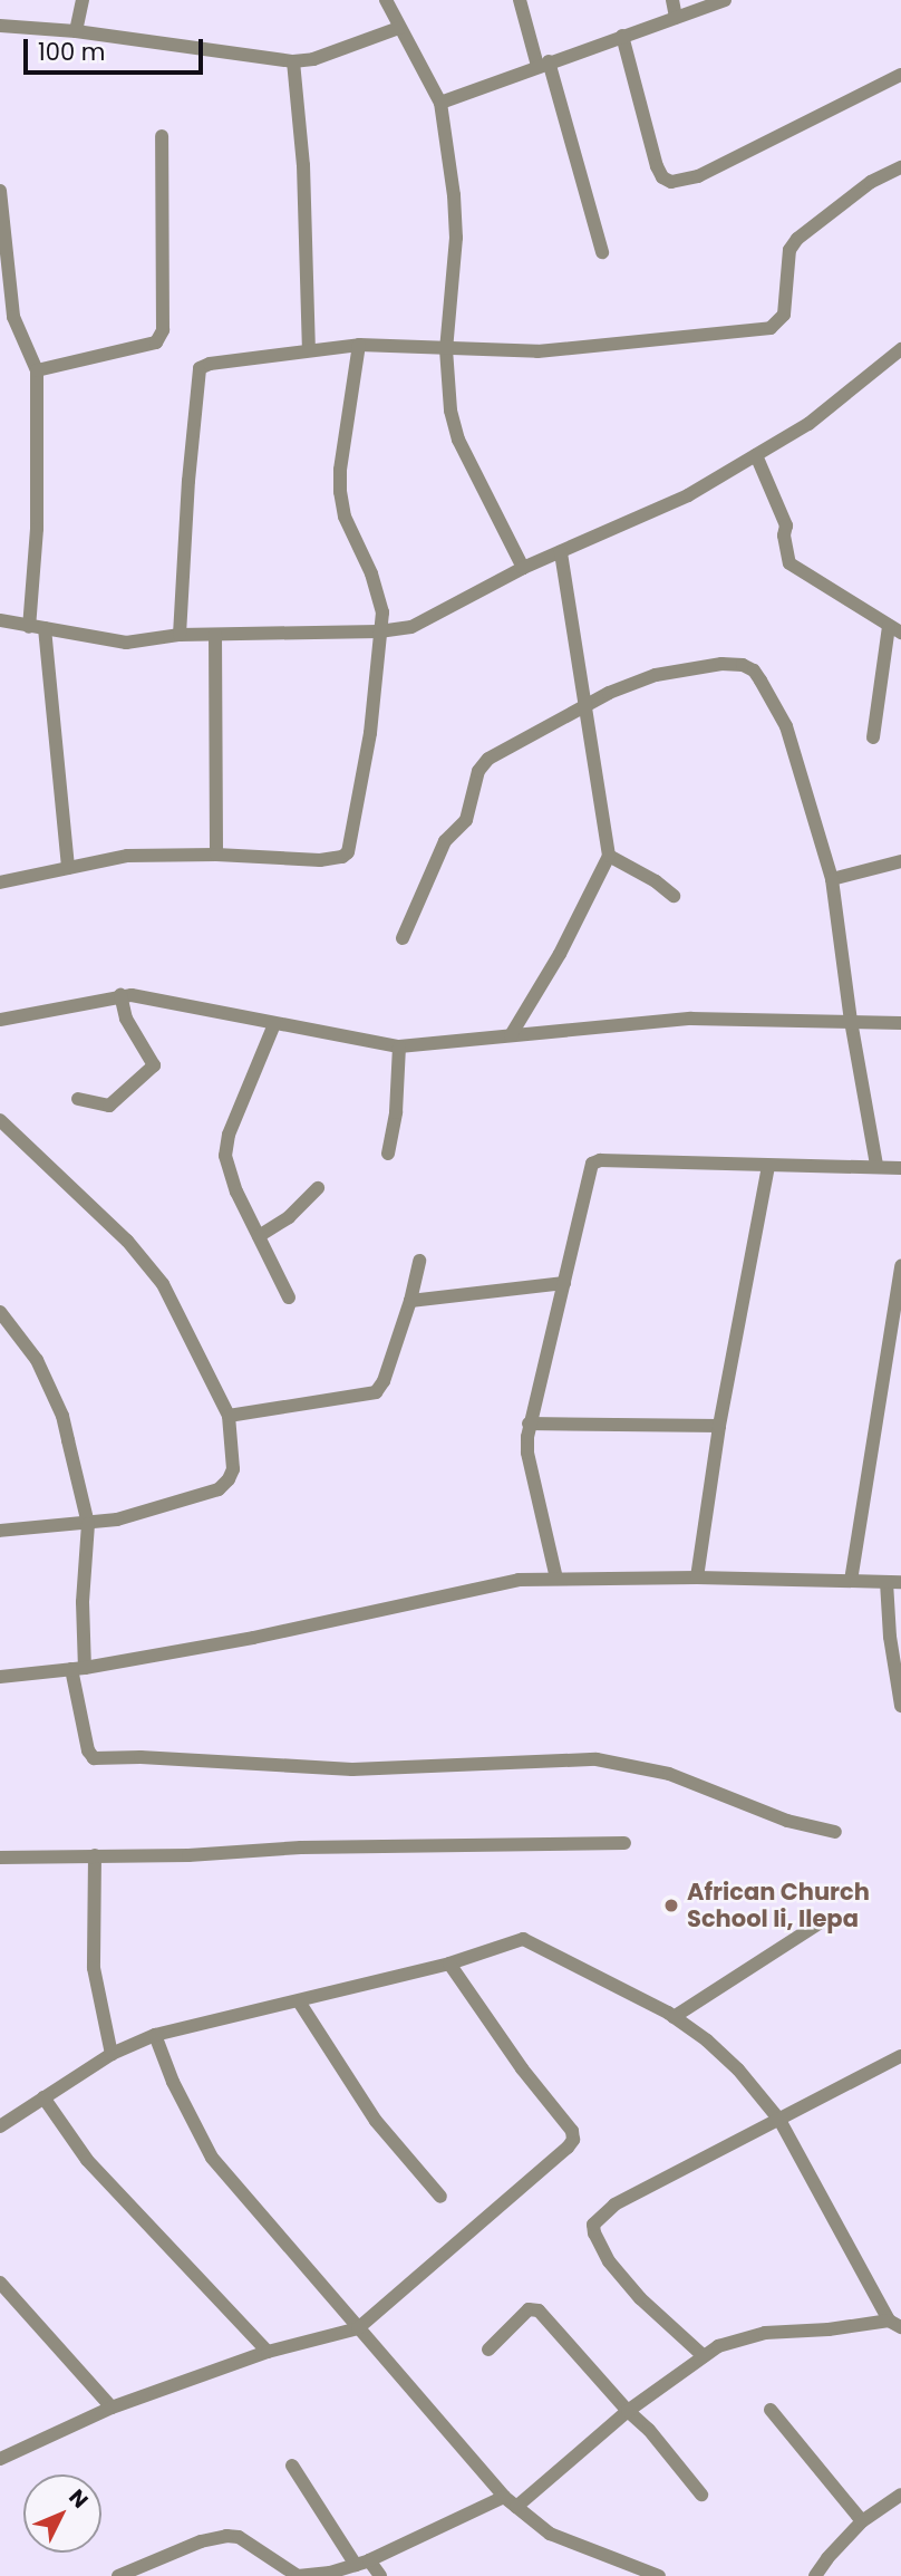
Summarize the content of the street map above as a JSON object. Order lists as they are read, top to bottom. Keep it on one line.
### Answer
{"places":["African Church School Ii, Ilepa"],"scale_bar":"100 m","north":"top right"}
